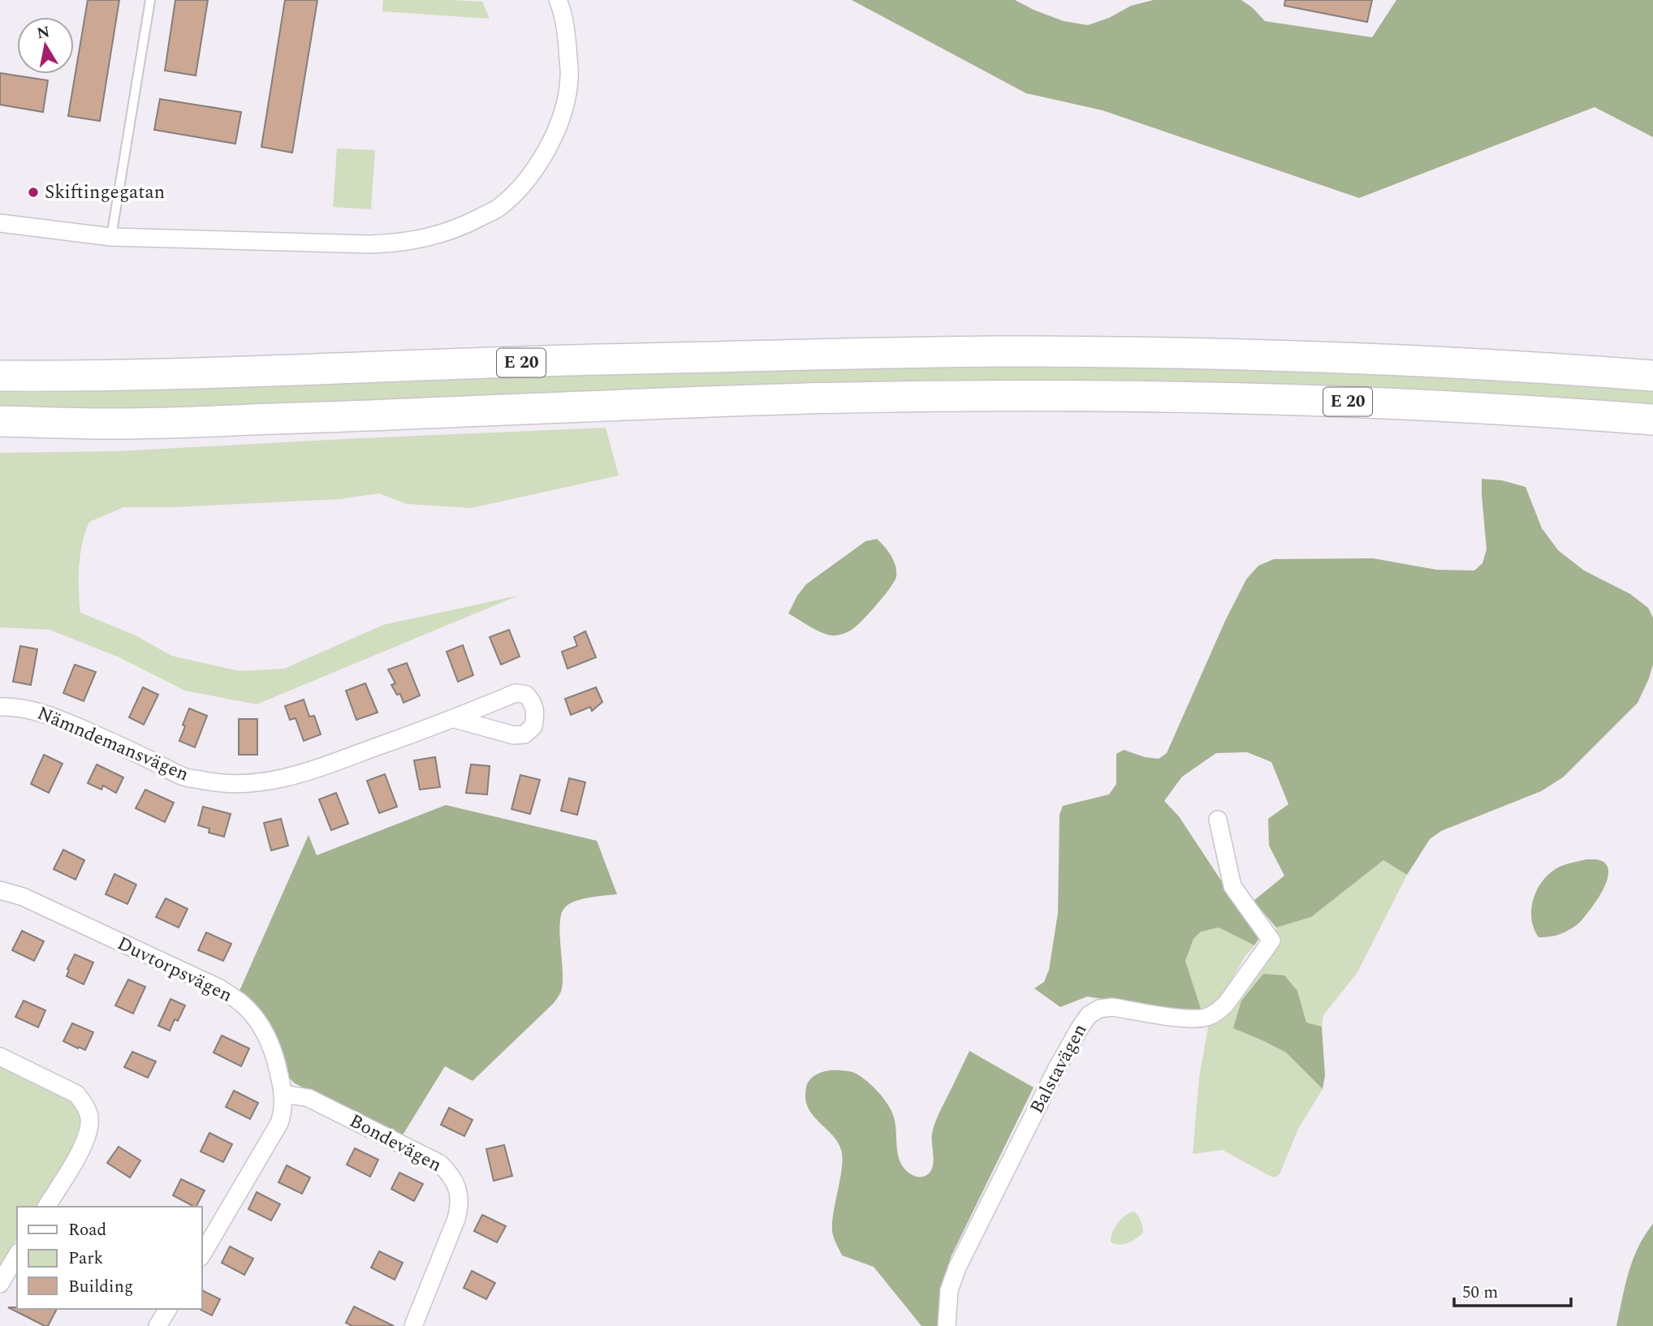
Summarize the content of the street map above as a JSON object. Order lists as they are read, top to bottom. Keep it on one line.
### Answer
{"streets":{"highway":["E 20"],"street":["Nämndemansvägen","Duvtorpsvägen","Balstavägen","Bondevägen"]},"crossings":[["Duvtorpsvägen","Bondevägen"]],"places":["Skiftingegatan"],"legend":["Road","Park","Building"],"scale_bar":"50 m","north":"top"}
